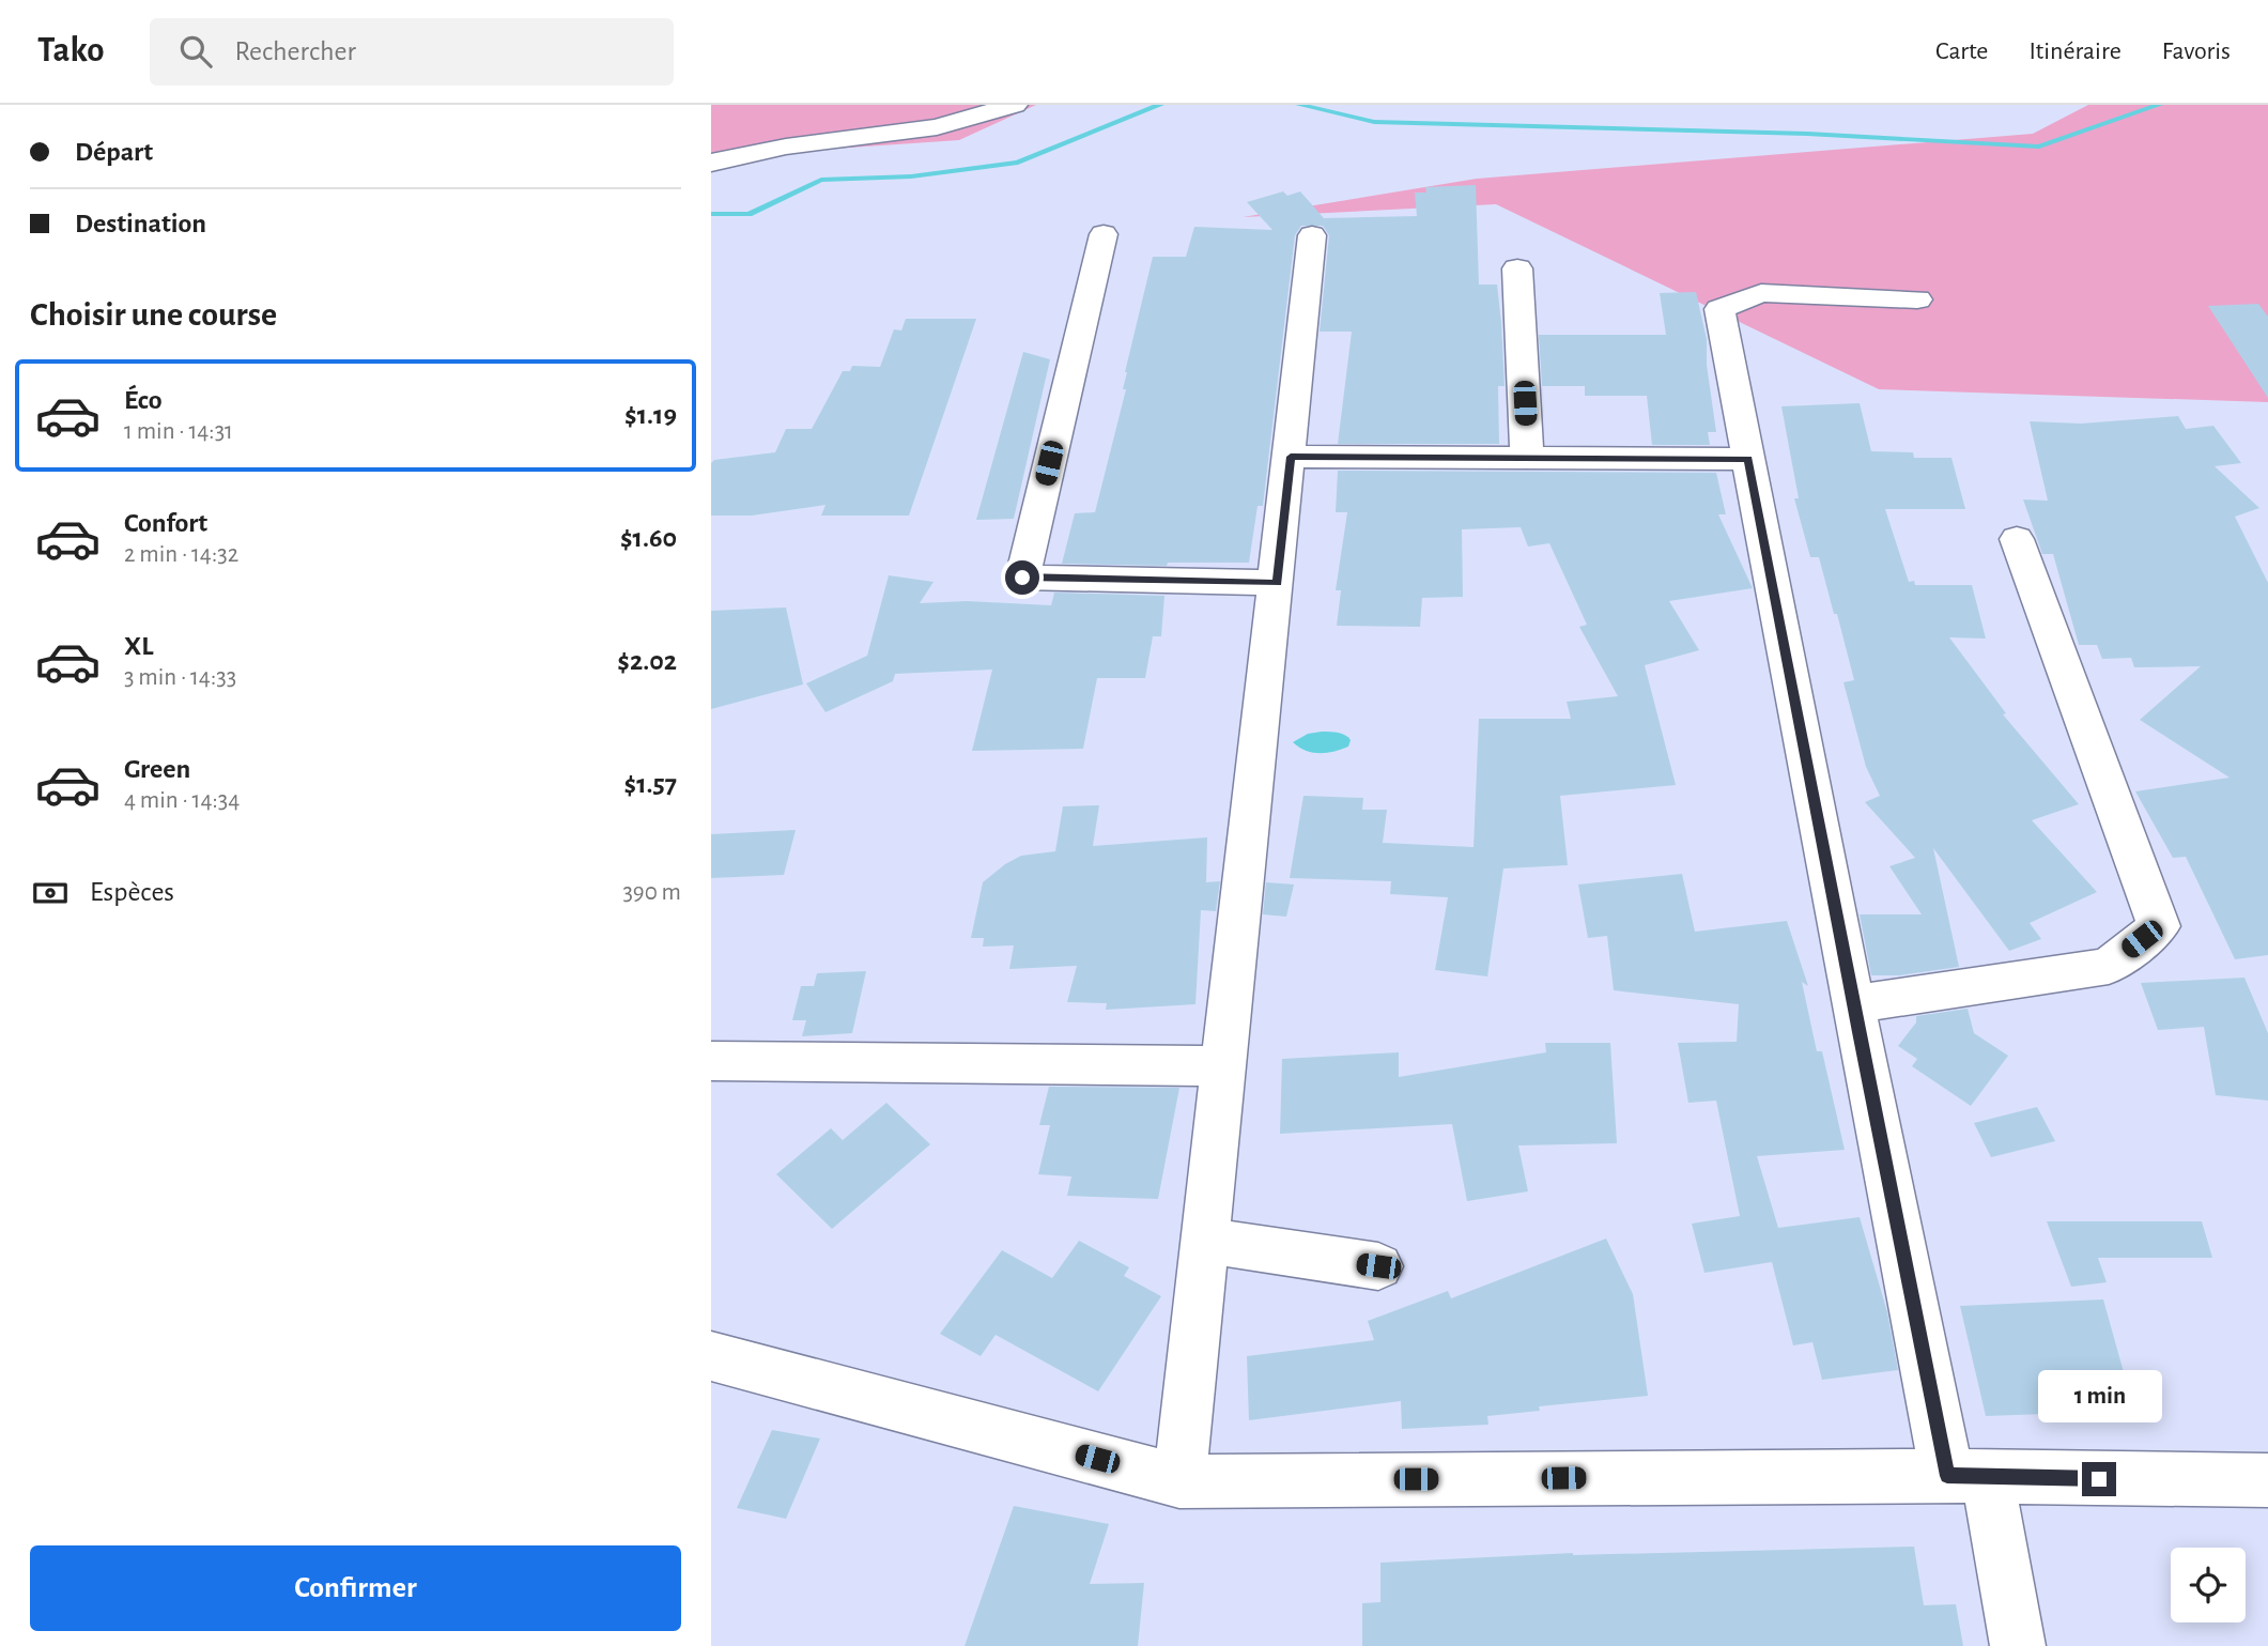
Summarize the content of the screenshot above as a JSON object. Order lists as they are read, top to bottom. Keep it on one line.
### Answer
{"page":{"header":"Tako","search":"Rechercher","nav":["Carte","Itinéraire","Favoris"],"banner":["Départ","Destination"],"heading":"Choisir une course","list":[{"name":"Éco","note":"1 min · 14:31","value":"$1.19"},{"name":"Confort","note":"2 min · 14:32","value":"$1.60"},{"name":"XL","note":"3 min · 14:33","value":"$2.02"},{"name":"Green","note":"4 min · 14:34","value":"$1.57"}],"pay":["Espèces","390 m"],"bubble":"1 min","buttons":"Confirmer"}}
